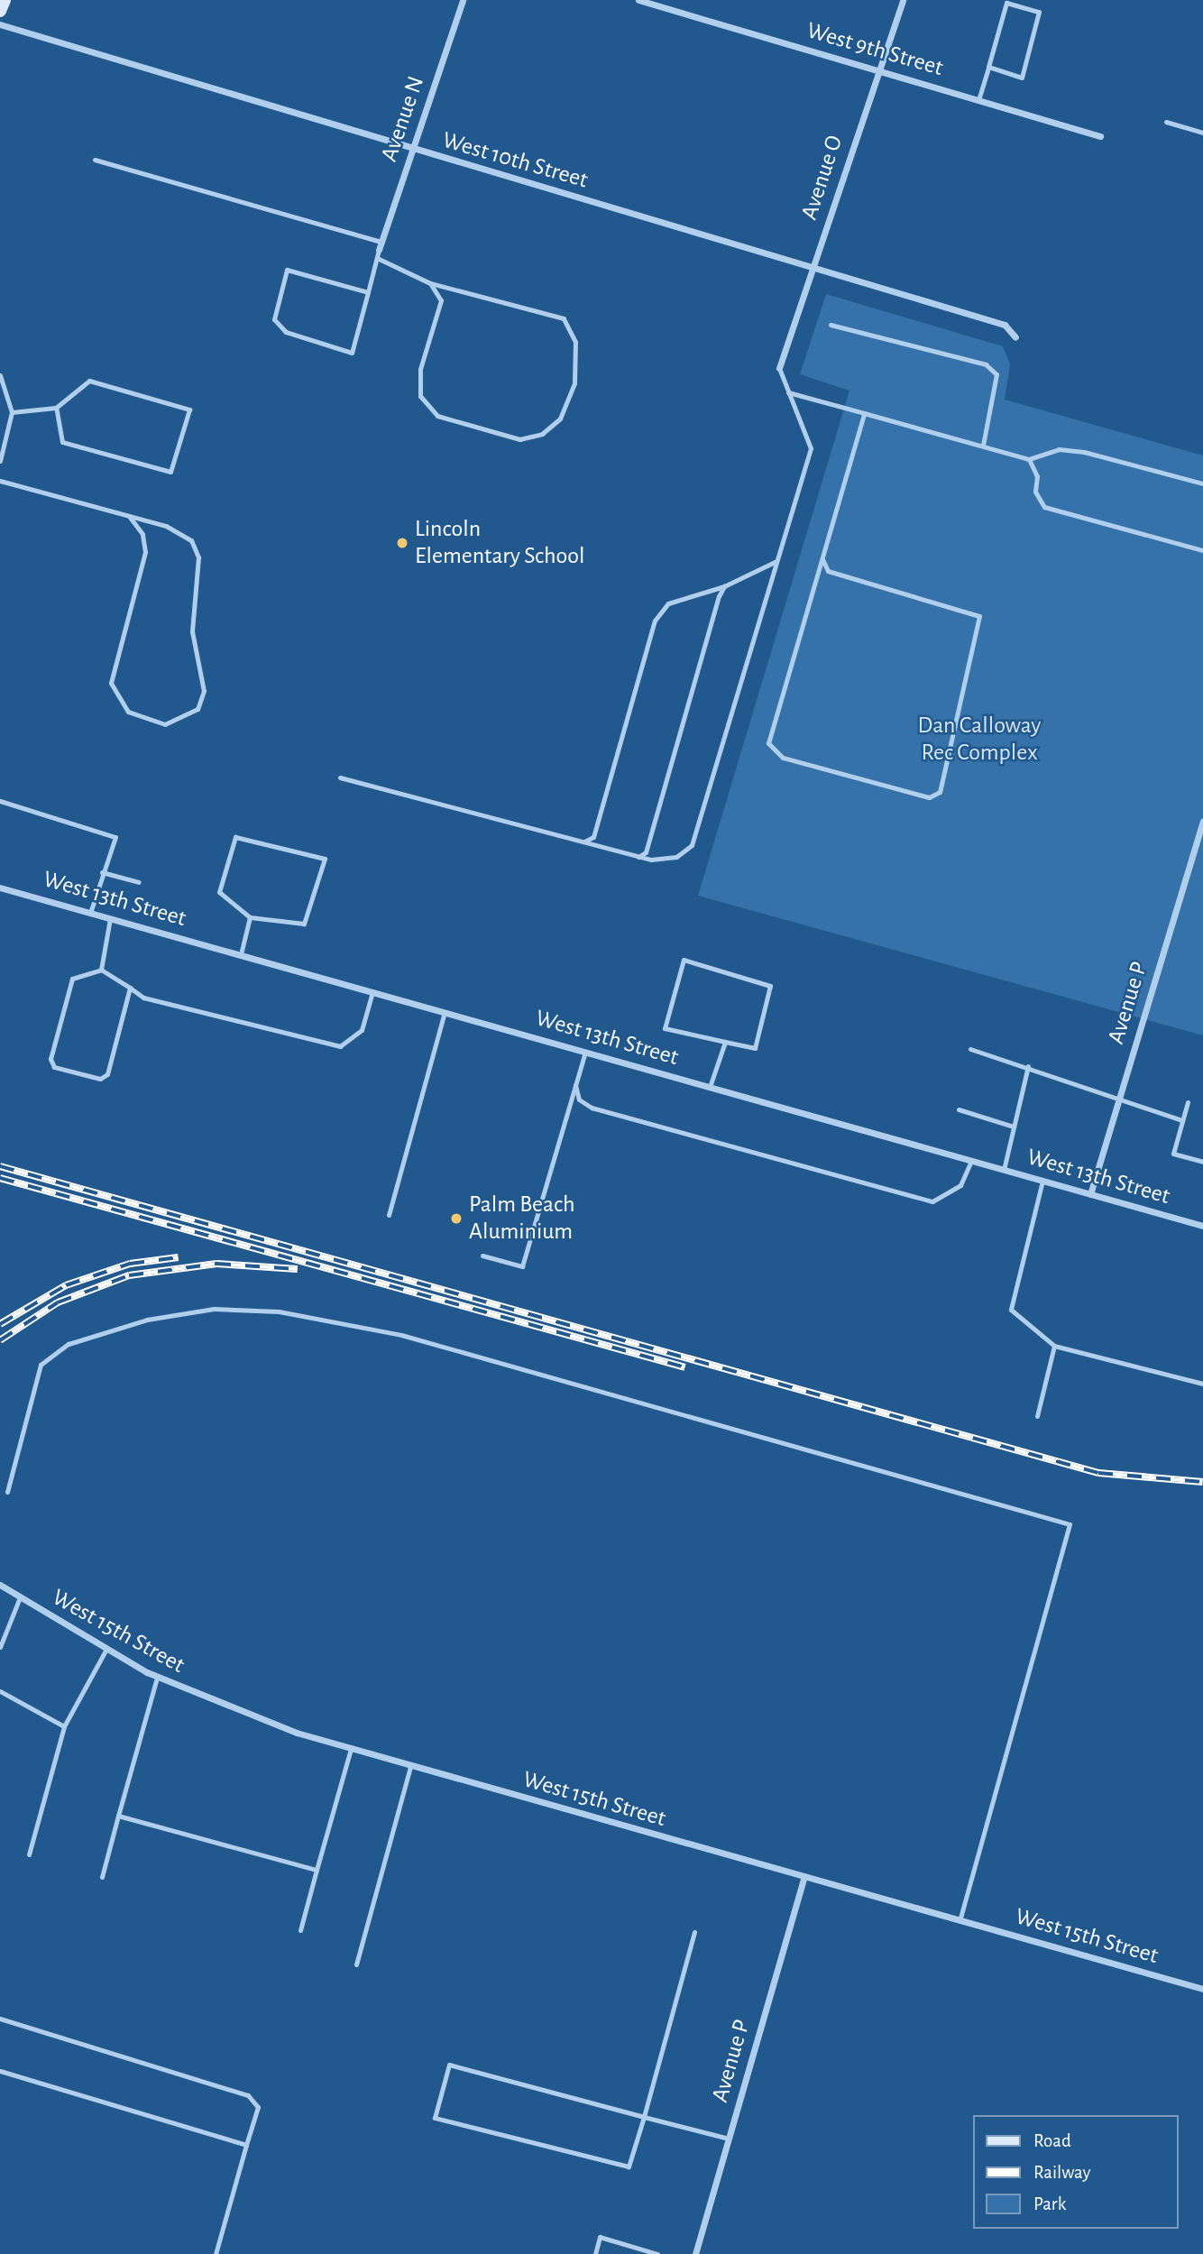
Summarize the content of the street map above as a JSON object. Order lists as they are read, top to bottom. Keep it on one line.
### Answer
{"streets":{"street":["West 9th Street","Avenue N","West 10th Street","Avenue O","West 13th Street","Avenue P","West 15th Street"]},"crossings":[["West 9th Street","Avenue O"],["Avenue N","West 10th Street"],["West 10th Street","Avenue O"],["West 13th Street","Avenue P"],["Avenue P","West 15th Street"]],"parks":["Dan Calloway Rec Complex"],"places":["Lincoln Elementary School","Palm Beach Aluminium"],"legend":["Road","Railway","Park"]}
